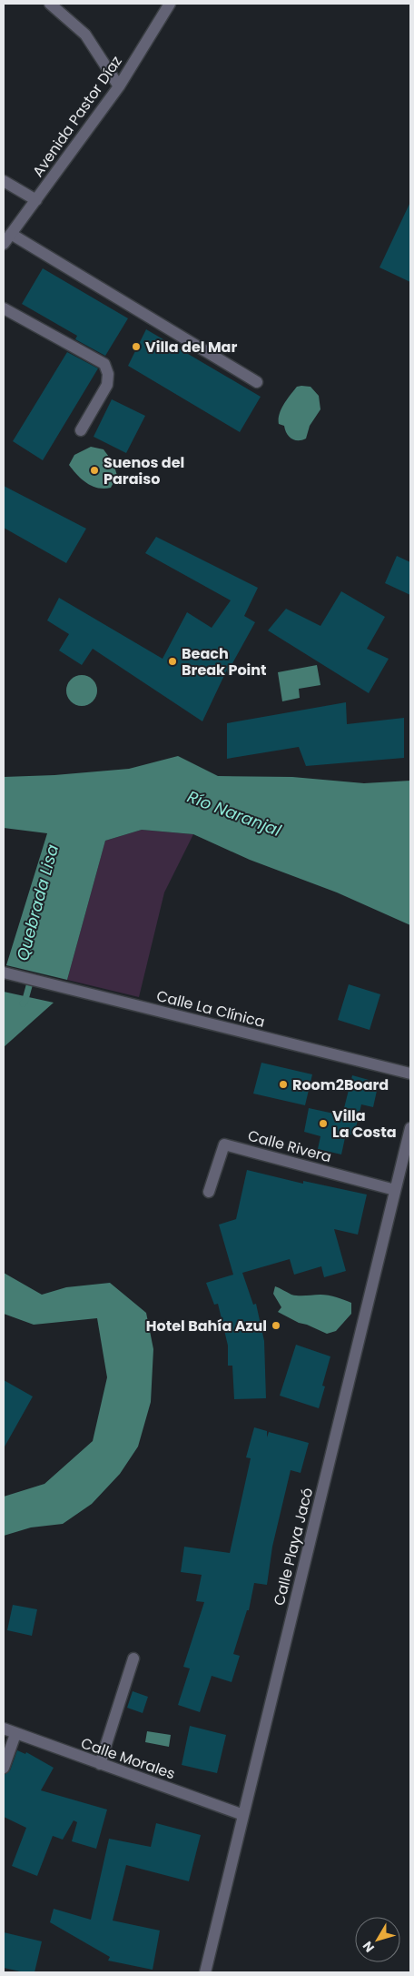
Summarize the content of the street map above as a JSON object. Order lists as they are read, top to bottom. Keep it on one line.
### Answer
{"streets":{"street":["Avenida Pastor Díaz","Calle La Clínica","Calle Rivera","Calle Playa Jacó","Calle Morales"]},"crossings":[["Calle Rivera","Calle Playa Jacó"],["Calle Playa Jacó","Calle Morales"]],"water":["Río Naranjal","Quebrada Lisa"],"places":["Villa del Mar","Suenos del Paraiso","Beach Break Point","Room2Board","Villa La Costa","Hotel Bahía Azul"],"north":"bottom left"}
